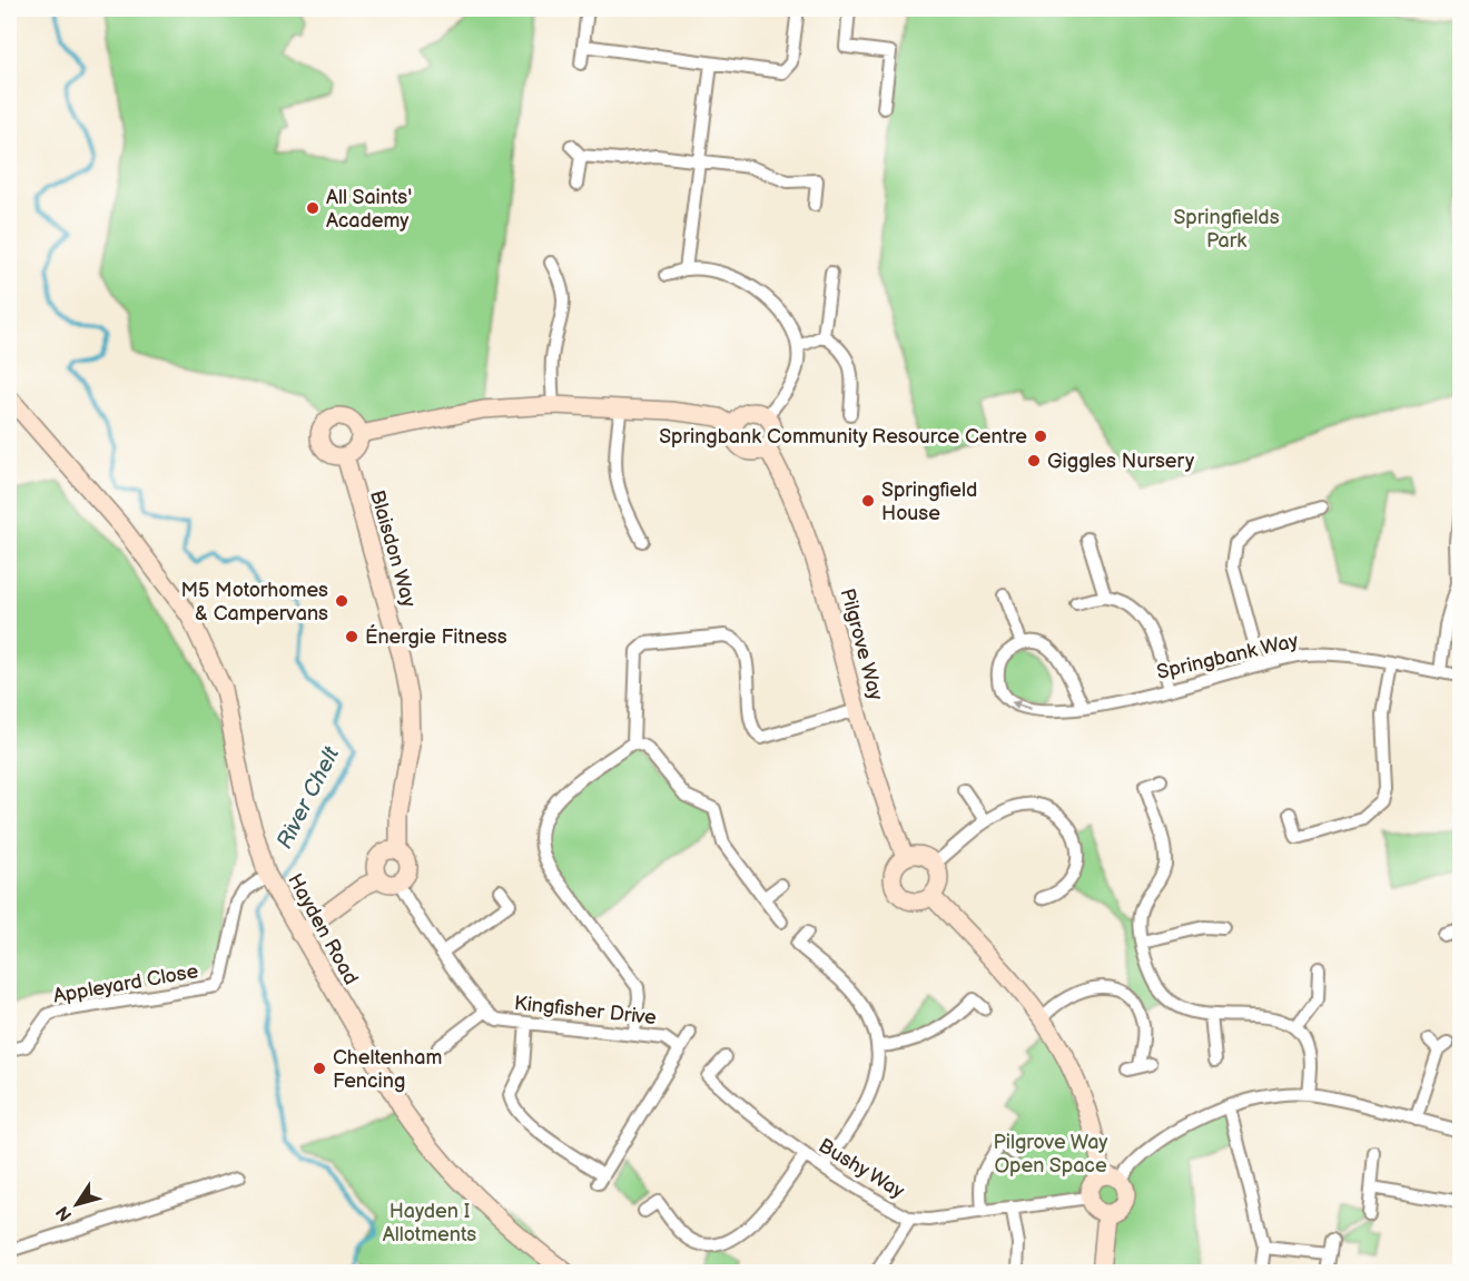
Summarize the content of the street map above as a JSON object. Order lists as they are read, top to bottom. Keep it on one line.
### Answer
{"streets":{"street":["Blaisdon Way","Pilgrove Way","Springbank Way","Hayden Road","Appleyard Close","Kingfisher Drive","Bushy Way"]},"crossings":[["Blaisdon Way","Kingfisher Drive"],["Hayden Road","Appleyard Close"]],"water":["River Chelt"],"parks":["Springfields Park","Pilgrove Way Open Space","Hayden I Allotments"],"places":["All Saints' Academy","Springbank Community Resource Centre","Giggles Nursery","Springfield House","M5 Motorhomes & Campervans","Énergie Fitness","Cheltenham Fencing"],"north":"bottom left"}
